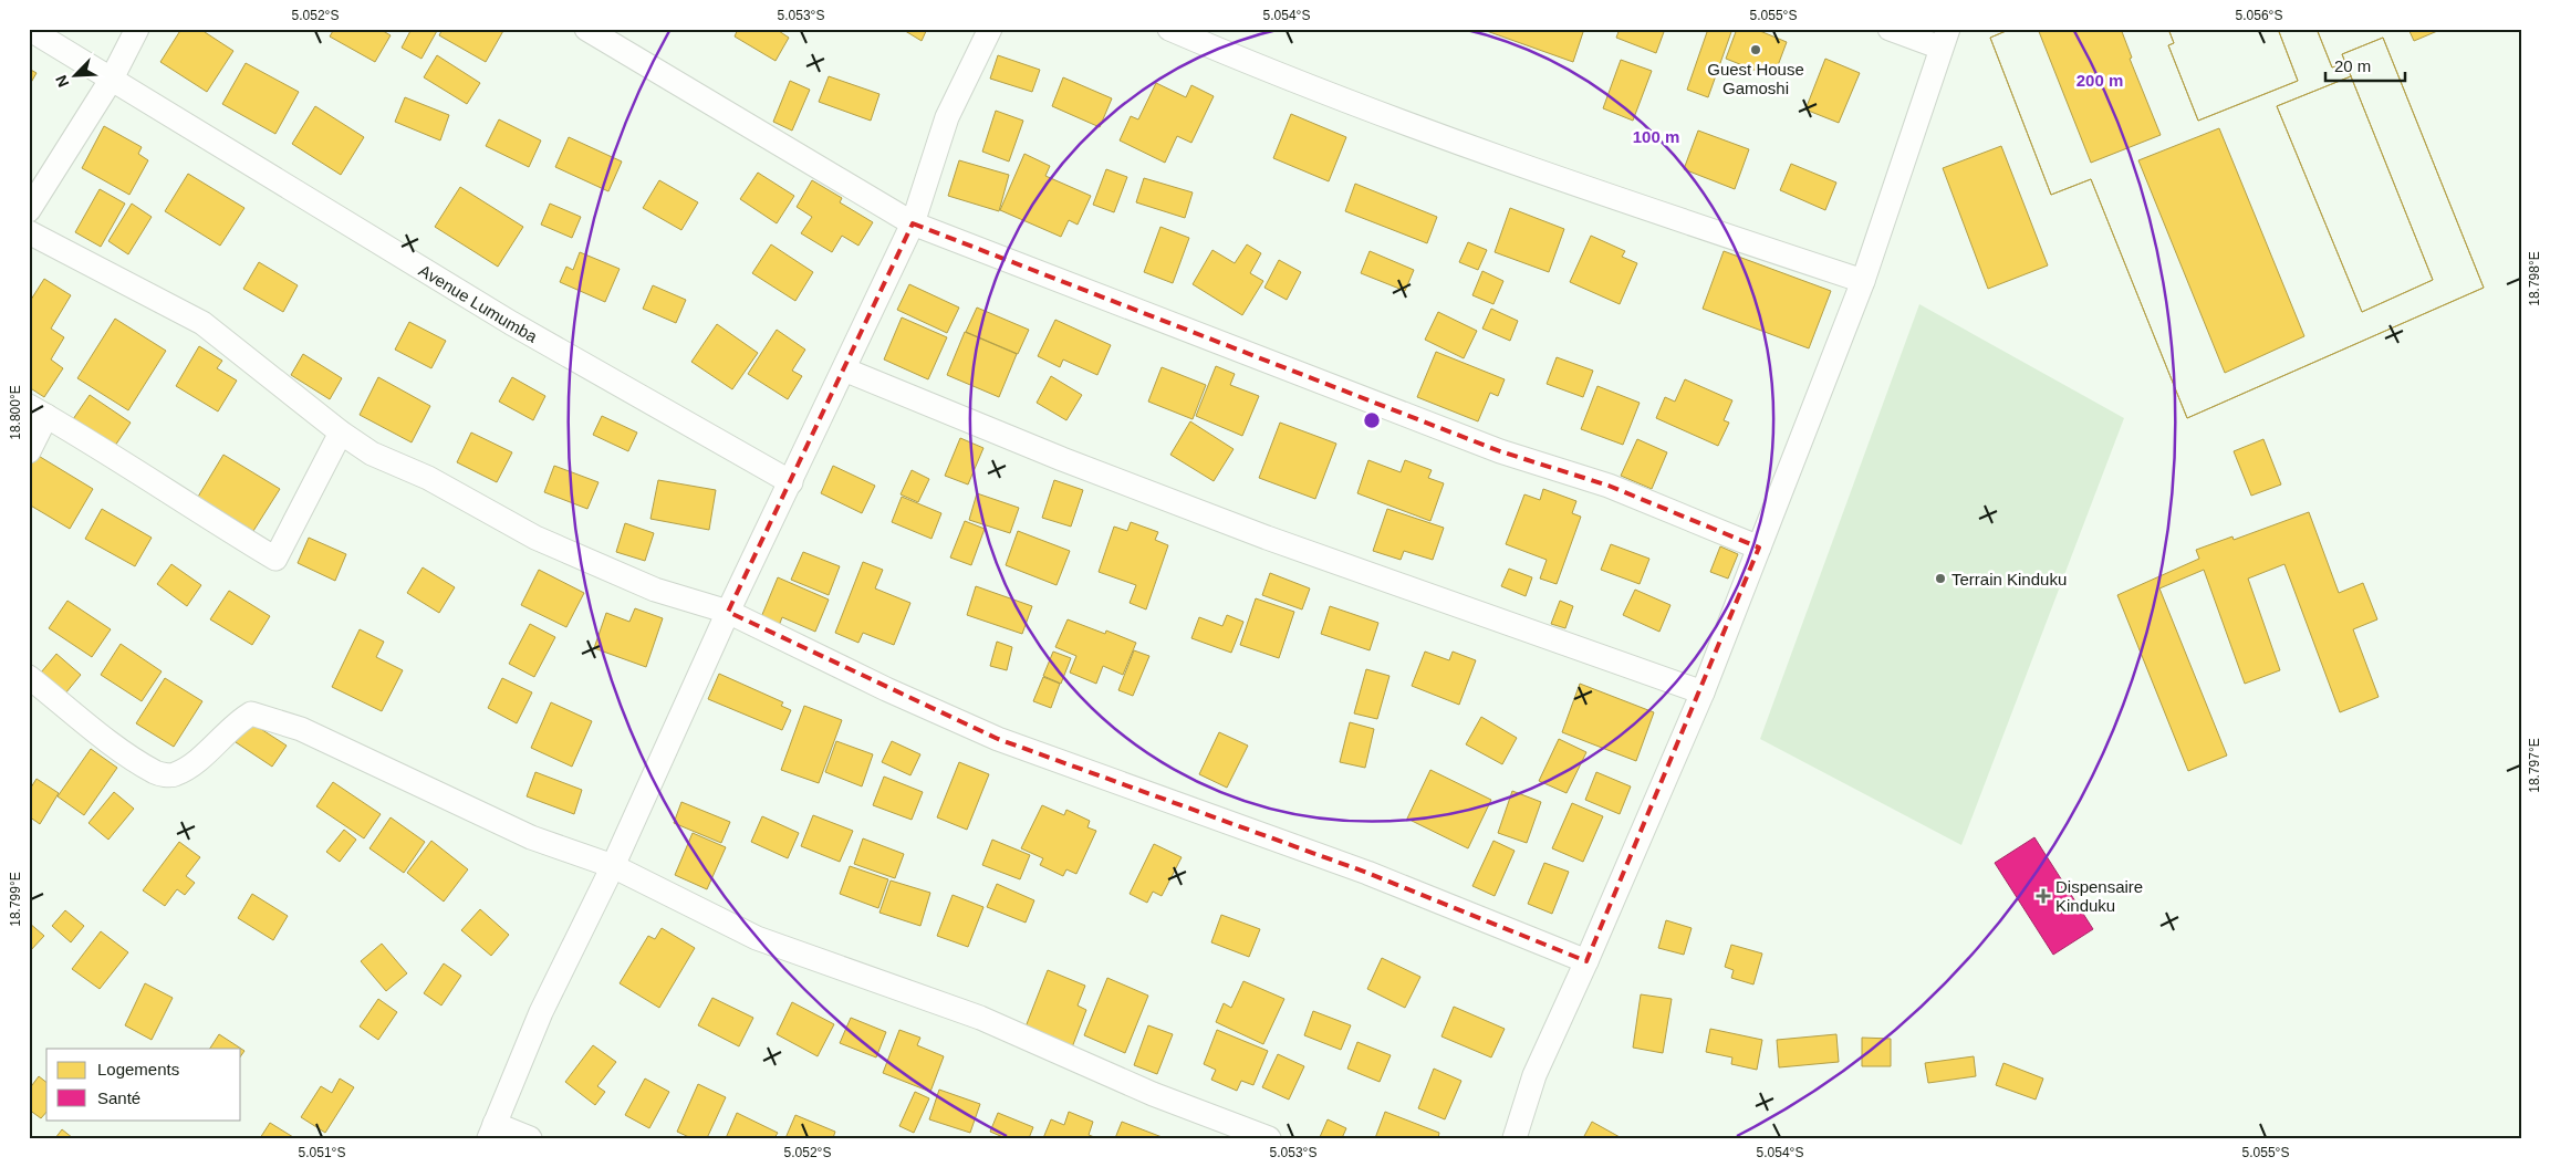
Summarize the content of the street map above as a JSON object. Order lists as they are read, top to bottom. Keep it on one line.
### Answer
{"streets":{"street":["Avenue Lumumba"]},"places":{"other":["Guest House Gamoshi","Terrain Kinduku"],"health":["Dispensaire Kinduku"]},"legend":["Logements","Santé"],"scale_bar":"20 m","north":"bottom left","coordinates":["5.052°S","5.053°S","5.054°S","5.055°S","5.056°S","18.798°E","18.800°E","18.797°E","18.799°E","5.051°S"],"rings":["200 m","100 m"]}
